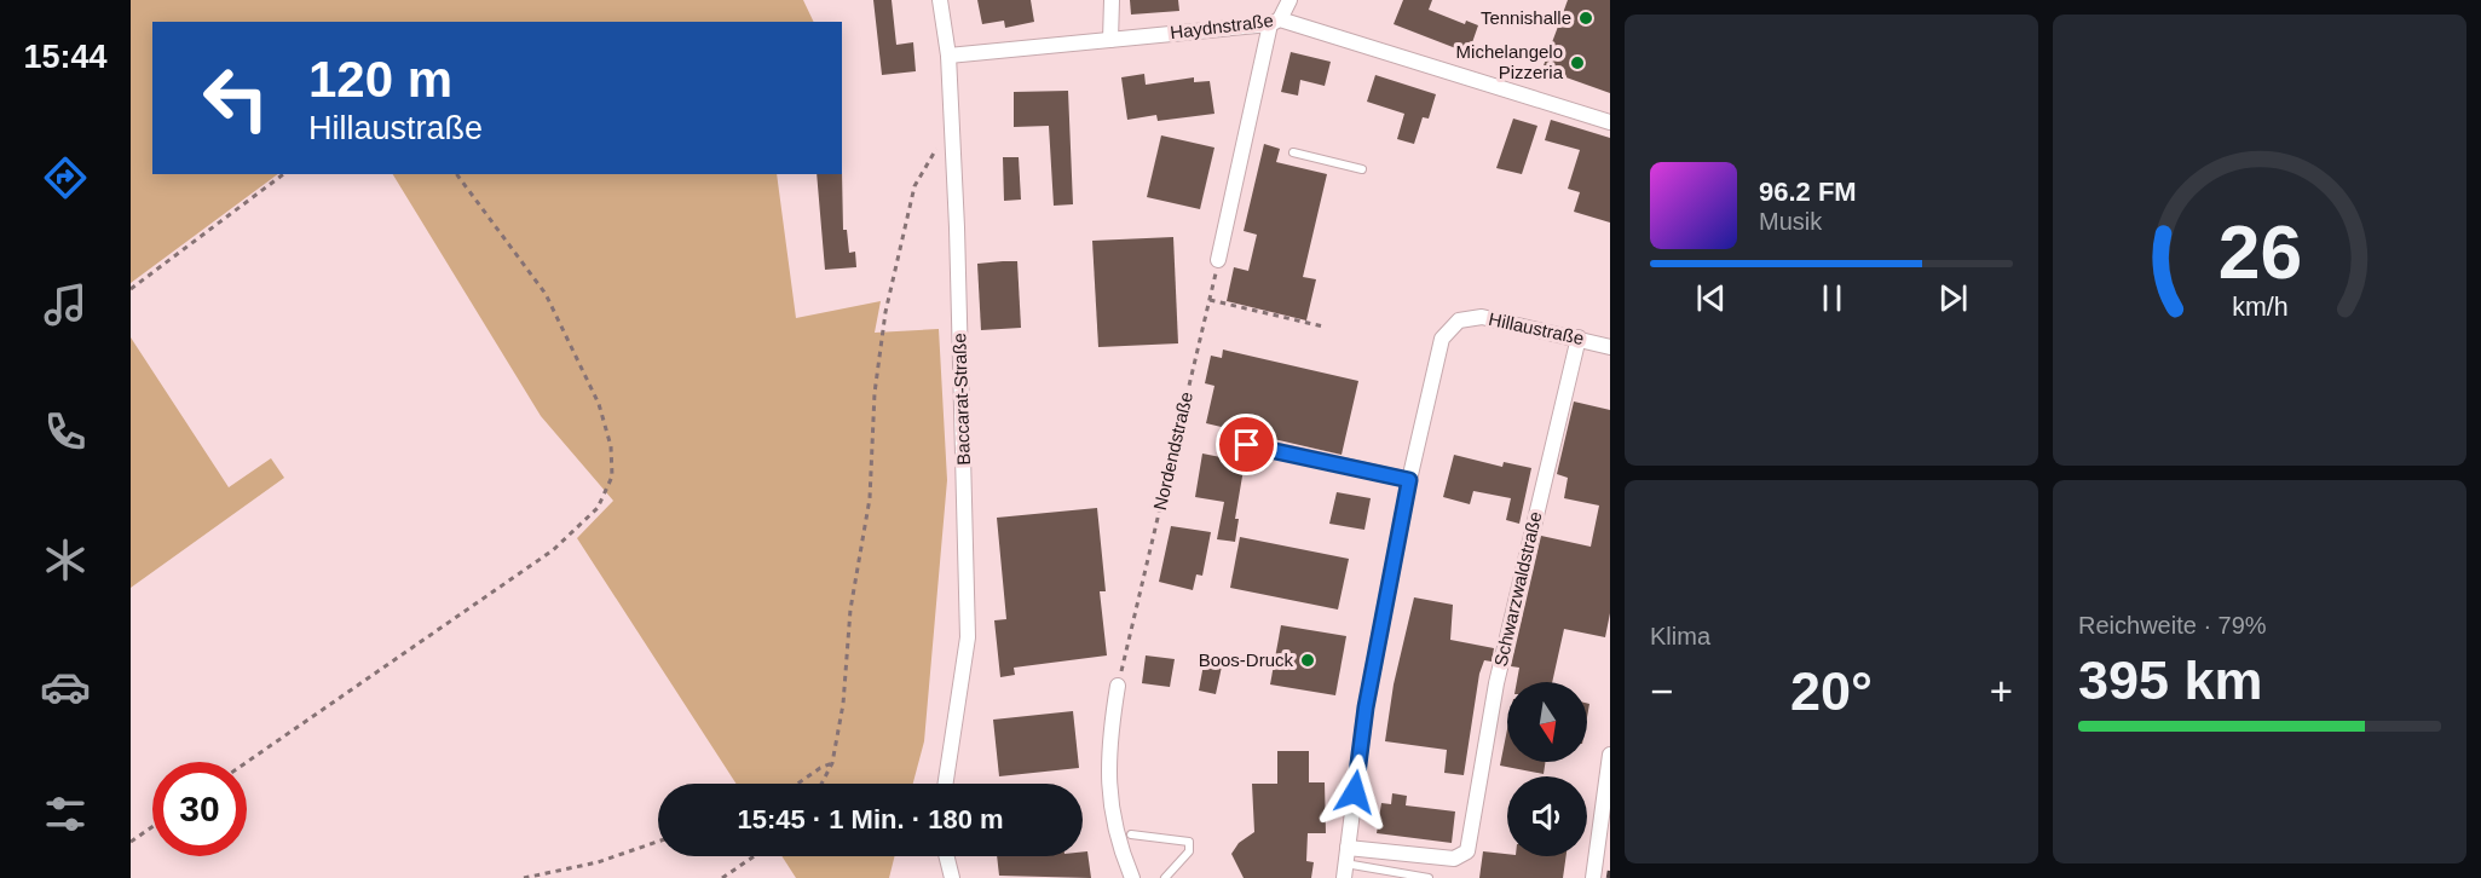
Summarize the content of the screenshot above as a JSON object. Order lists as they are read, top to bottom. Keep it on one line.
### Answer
{"streets":{"street":["Haydnstraße","Hillaustraße","Baccarat-Straße","Schwarzwaldstraße"],"path":["Nordendstraße"]},"crossings":[["Haydnstraße","Baccarat-Straße"],["Hillaustraße","Schwarzwaldstraße"]],"places":["Tennishalle","Michelangelo Pizzeria","Boos-Druck"],"north":"bottom","page":{"tabs":"15:44","turn":["120 m","Hillaustraße"],"song":["96.2 FM","Musik"],"tile":["Klima",["Reichweite · 79%","395 km"]],"heat":["−","20°","+"],"limit":"30","trip":"15:45 · 1 Min. · 180 m","gauge":["26","km/h"]}}
